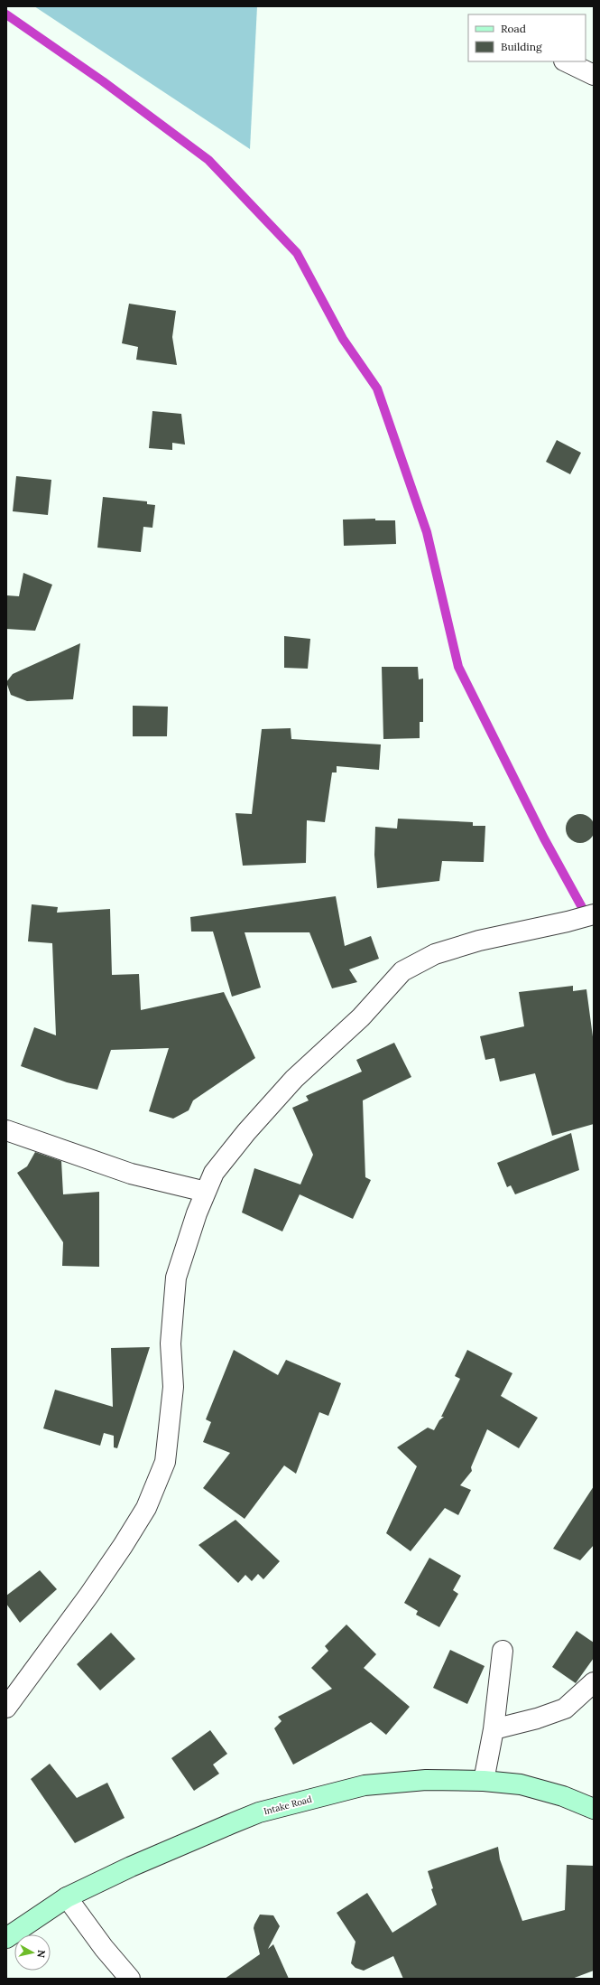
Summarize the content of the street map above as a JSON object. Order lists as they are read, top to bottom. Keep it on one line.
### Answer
{"streets":{"street":["Intake Road"]},"legend":["Road","Building"],"north":"right"}
